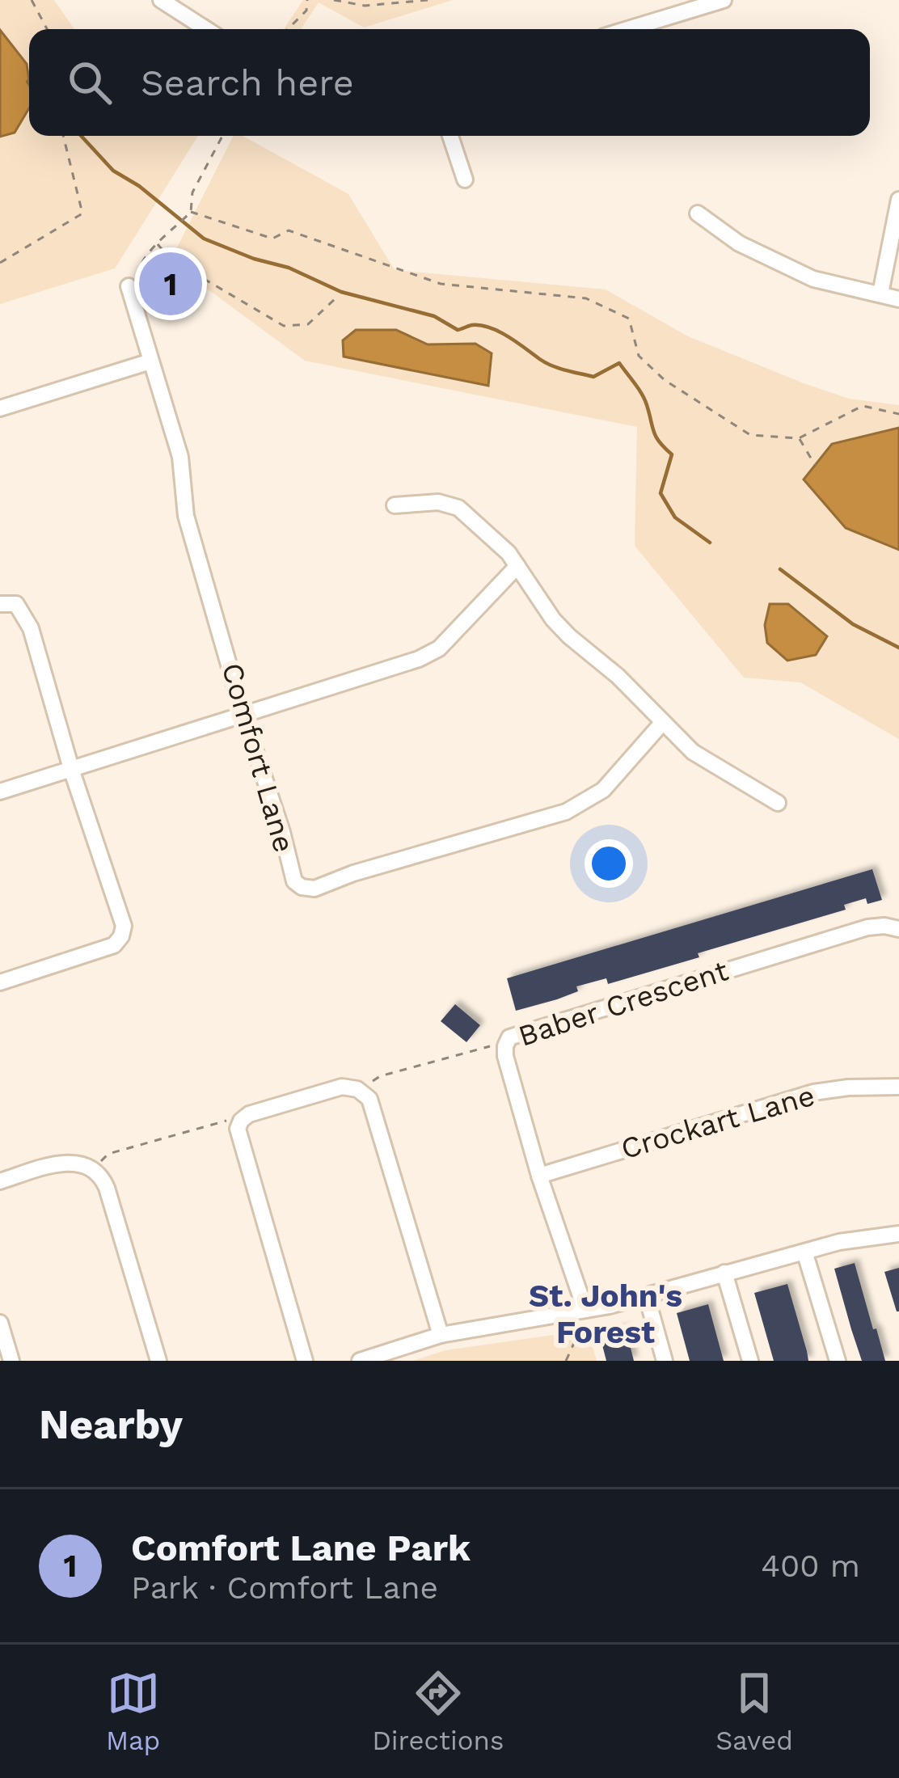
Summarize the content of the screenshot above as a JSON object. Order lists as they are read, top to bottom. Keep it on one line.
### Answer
{"streets":{"street":["Comfort Lane","Baber Crescent","Crockart Lane"]},"crossings":[["Baber Crescent","Crockart Lane"]],"districts":["St. John's Forest"],"page":{"search":"Search here","pins":"1","heading":"Nearby","list":[{"mark":"1","name":"Comfort Lane Park","note":"Park · Comfort Lane","value":"400 m"}],"nav":["Map","Directions","Saved"]}}
